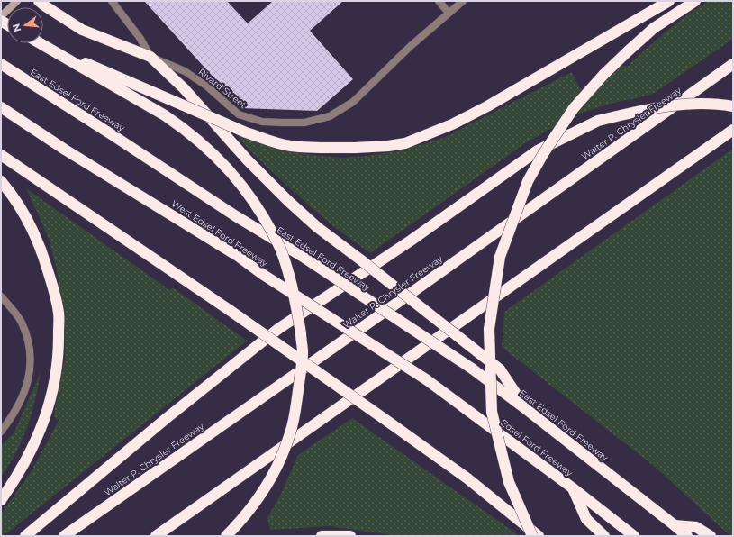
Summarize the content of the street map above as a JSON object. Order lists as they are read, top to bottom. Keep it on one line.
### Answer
{"streets":{"highway":["East Edsel Ford Freeway","Walter P. Chrysler Freeway","West Edsel Ford Freeway","Edsel Ford Freeway"],"street":["Rivard Street"]},"crossings":[["West Edsel Ford Freeway","Edsel Ford Freeway"]],"north":"left"}
